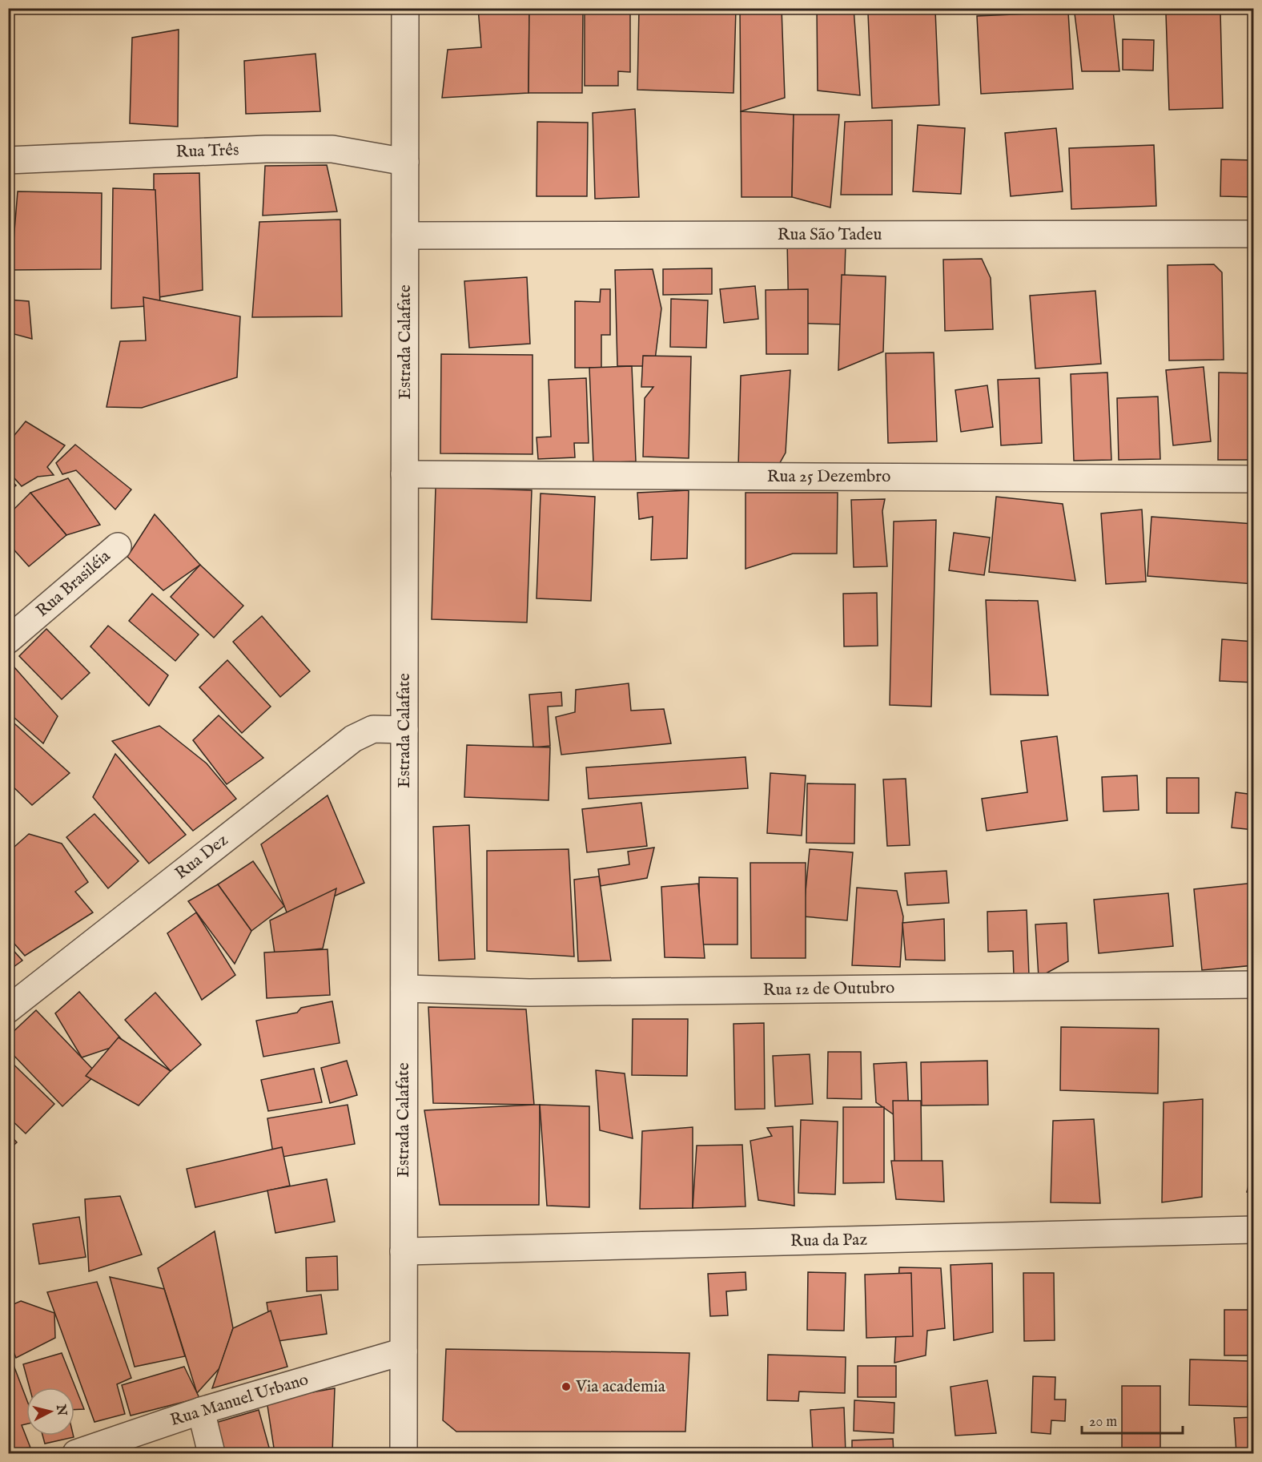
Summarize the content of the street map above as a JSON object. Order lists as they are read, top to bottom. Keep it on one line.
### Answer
{"streets":{"street":["Rua Três","Rua São Tadeu","Estrada Calafate","Rua 25 Dezembro","Rua Brasiléia","Rua Dez","Rua 12 de Outubro","Rua da Paz","Rua Manuel Urbano"]},"crossings":[["Rua Três","Estrada Calafate"],["Rua São Tadeu","Estrada Calafate"],["Estrada Calafate","Rua 25 Dezembro"],["Estrada Calafate","Rua Dez"],["Estrada Calafate","Rua 12 de Outubro"],["Estrada Calafate","Rua da Paz"],["Estrada Calafate","Rua Manuel Urbano"]],"places":["Via academia"],"scale_bar":"20 m","north":"right"}
